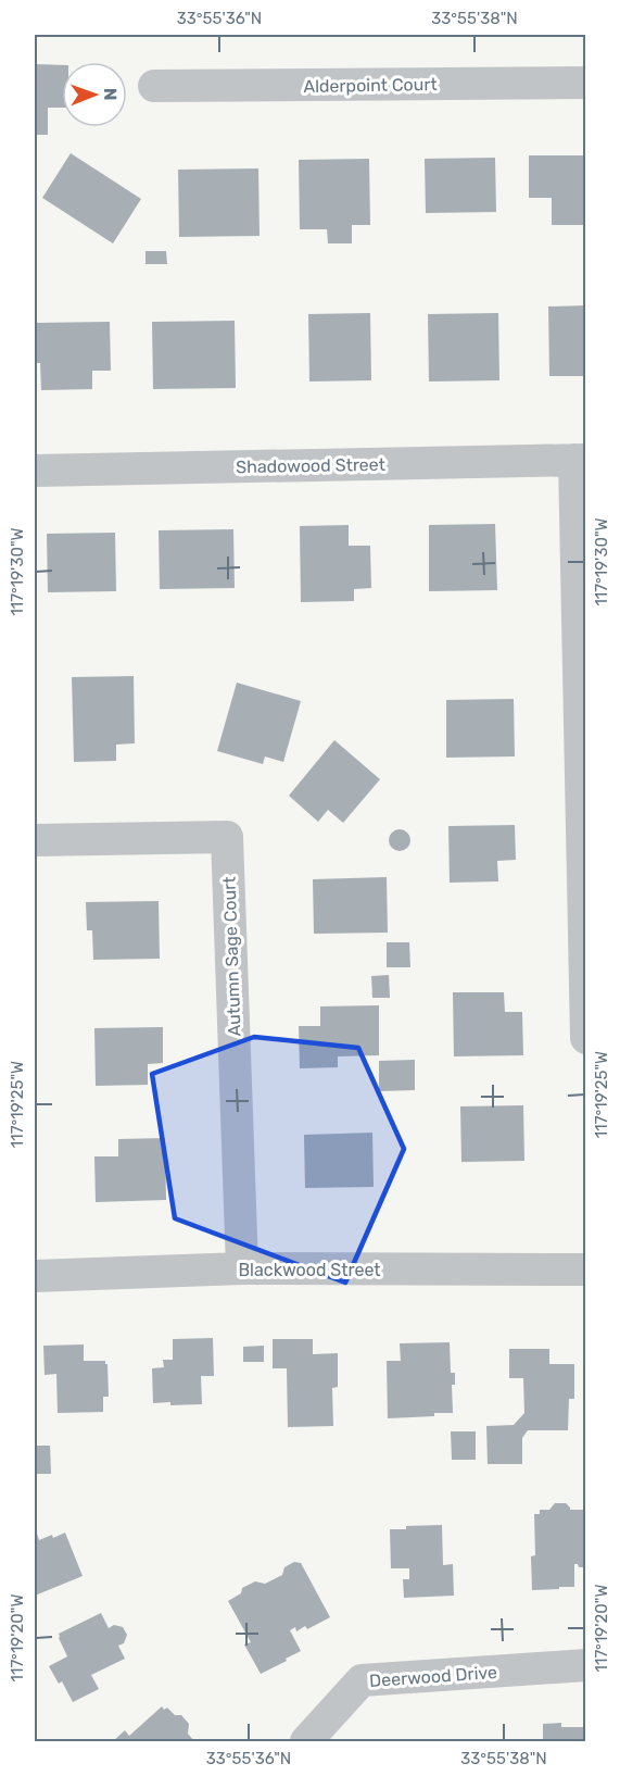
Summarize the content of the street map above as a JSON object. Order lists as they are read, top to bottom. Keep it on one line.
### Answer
{"streets":{"street":["Alderpoint Court","Shadowood Street","Autumn Sage Court","Blackwood Street","Deerwood Drive"]},"crossings":[["Autumn Sage Court","Blackwood Street"]],"north":"right","coordinates":["33°55'36\"N","33°55'38\"N","117°19'30\"W","117°19'25\"W","117°19'20\"W"]}
